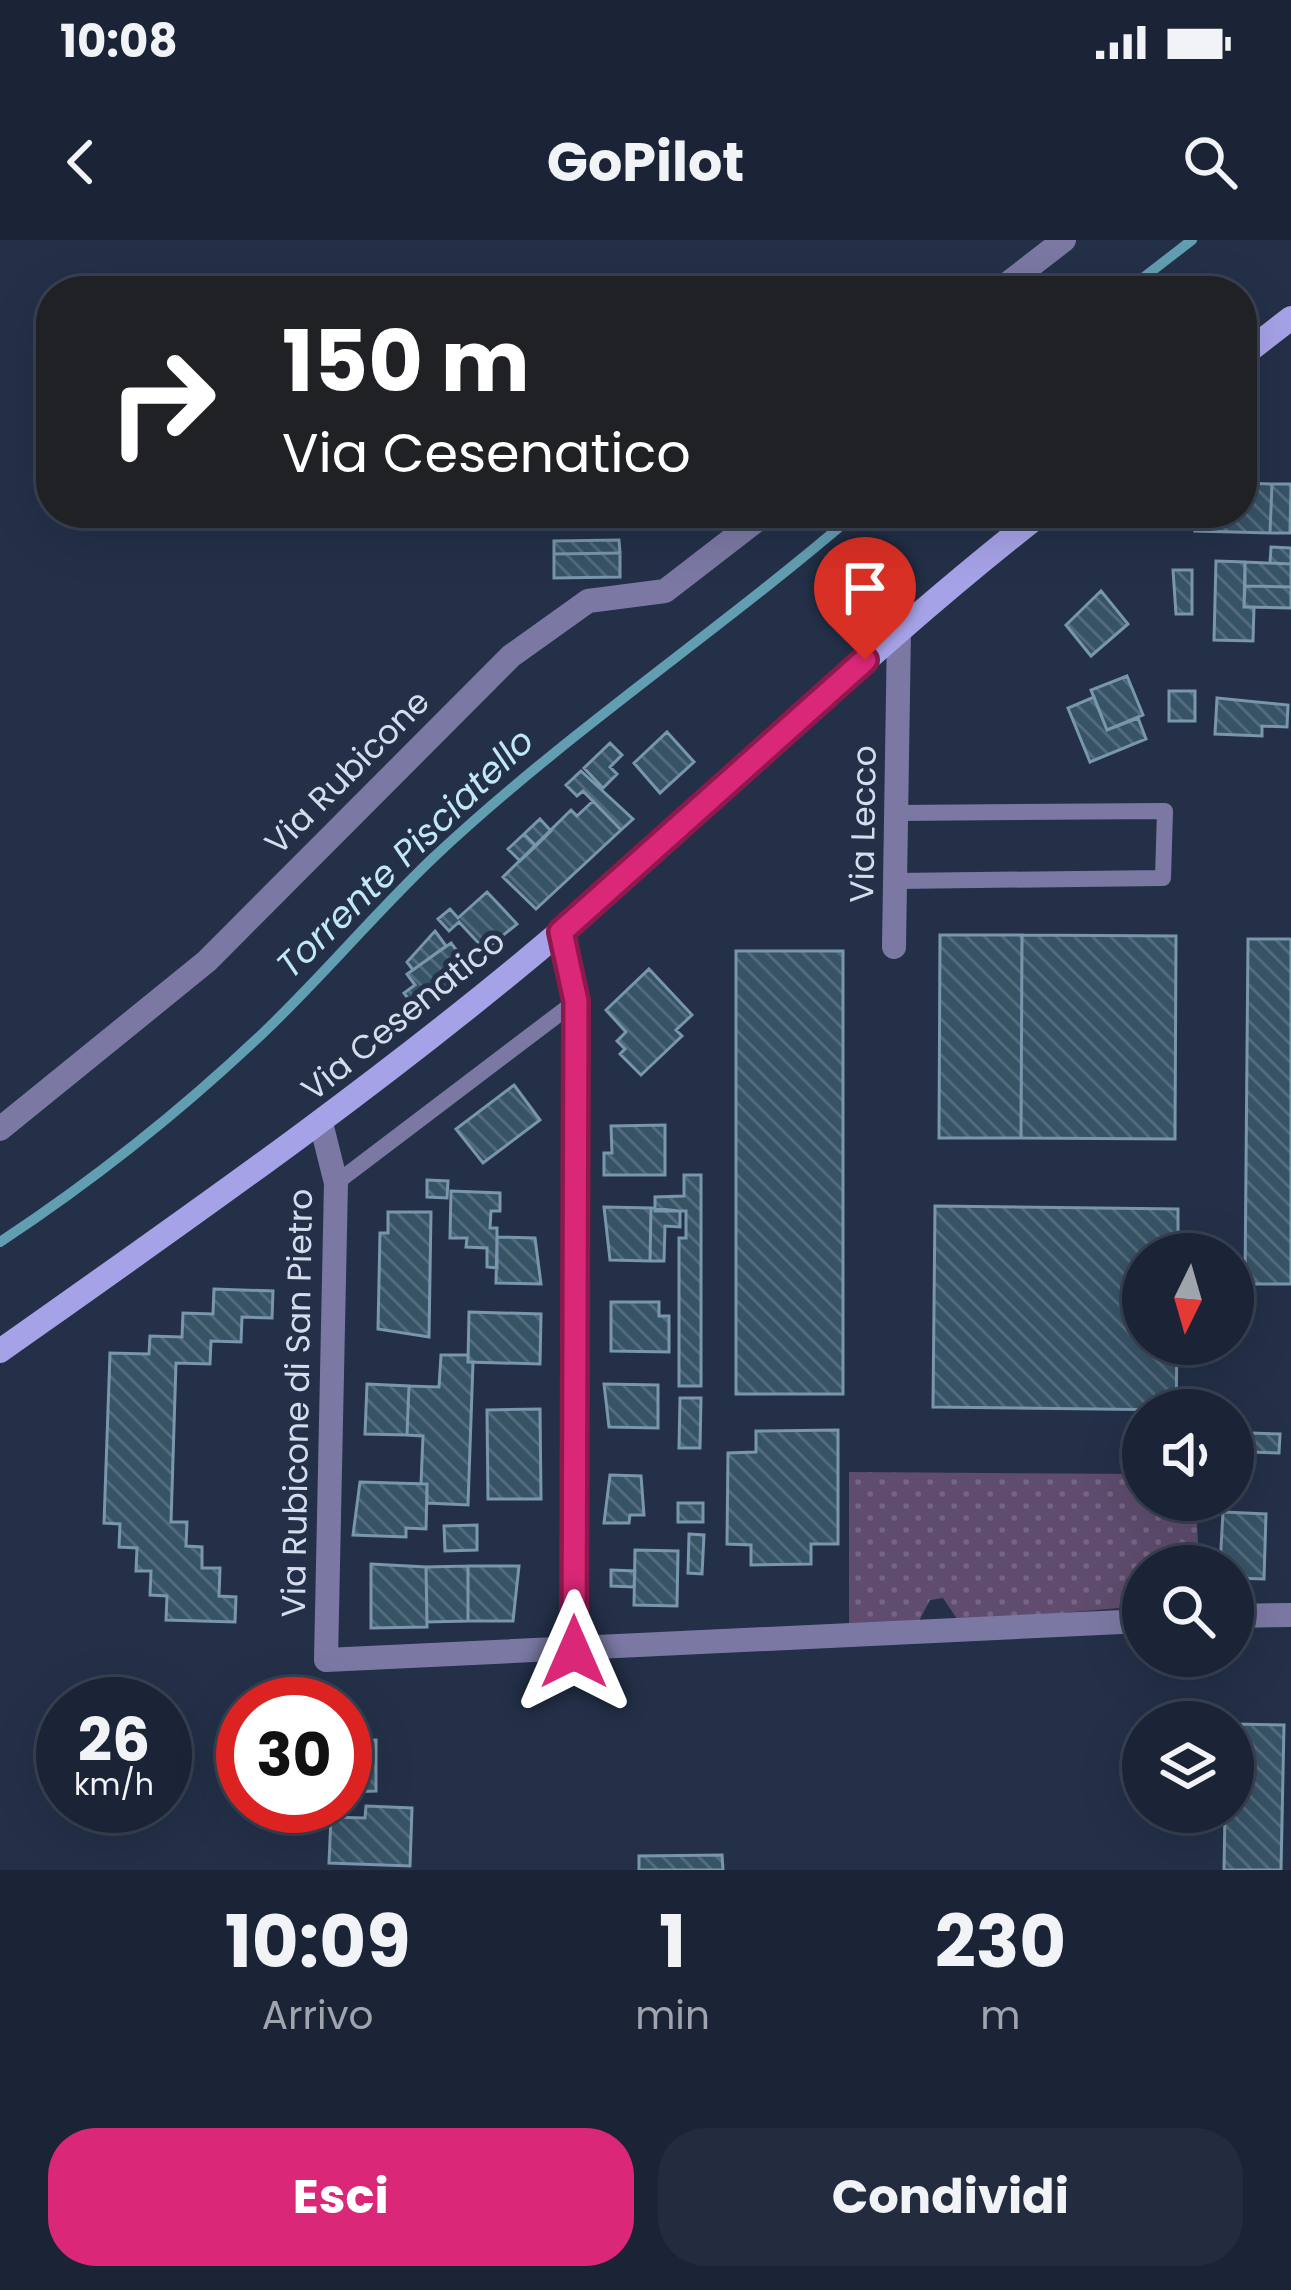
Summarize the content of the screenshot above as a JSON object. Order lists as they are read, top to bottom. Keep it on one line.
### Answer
{"streets":{"main road":["Via Cesenatico"],"street":["Via Rubicone","Via Lecco","Via Rubicone di San Pietro"]},"crossings":[["Via Lecco","Via Cesenatico"],["Via Cesenatico","Via Rubicone di San Pietro"]],"water":["Torrente Pisciatello"],"north":"bottom","page":{"status":"10:08","header":"GoPilot","turn":["150 m","Via Cesenatico"],"speed":"26 km/h","limit":"30","eta":["10:09","Arrivo","1","min","230","m"],"buttons":["Esci","Condividi"]}}
